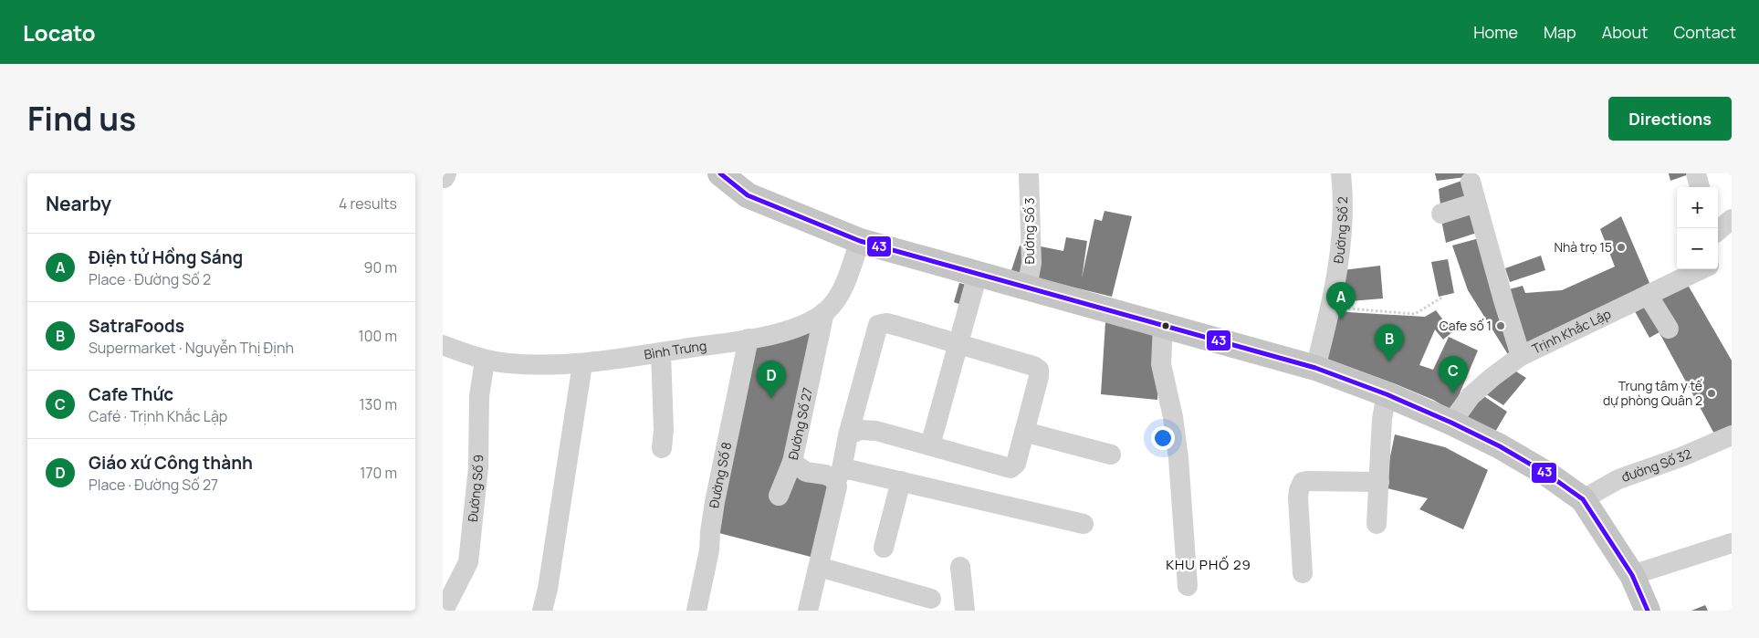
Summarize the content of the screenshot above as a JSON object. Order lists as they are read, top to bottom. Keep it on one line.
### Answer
{"streets":{"street":["Đường Số 3","Đường Số 2","Trịnh Khắc Lập","Bình Trưng","Đường Số 27","đường Số 32","Đường Số 8","Đường Số 9"]},"crossings":[["Bình Trưng","Đường Số 27"],["Bình Trưng","Đường Số 8"],["Bình Trưng","Đường Số 9"]],"districts":["KHU PHỐ 29"],"places":["Nhà trọ 15","Cafe số 1","Trung tâm y tế dự phòng Quân 2"],"lines":["transit line 43"],"page":{"header":"Locato","nav":["Home","Map","About","Contact"],"title":"Find us","buttons":"Directions","heading":["Nearby","4 results"],"map_buttons":["+","−"],"list":[{"mark":"A","name":"Điện tử Hồng Sáng","note":"Place · Đường Số 2","value":"90 m"},{"mark":"B","name":"SatraFoods","note":"Supermarket · Nguyễn Thị Định","value":"100 m"},{"mark":"C","name":"Cafe Thức","note":"Café · Trịnh Khắc Lập","value":"130 m"},{"mark":"D","name":"Giáo xứ Công thành","note":"Place · Đường Số 27","value":"170 m"}],"pins":["A","B","C","D"]}}
